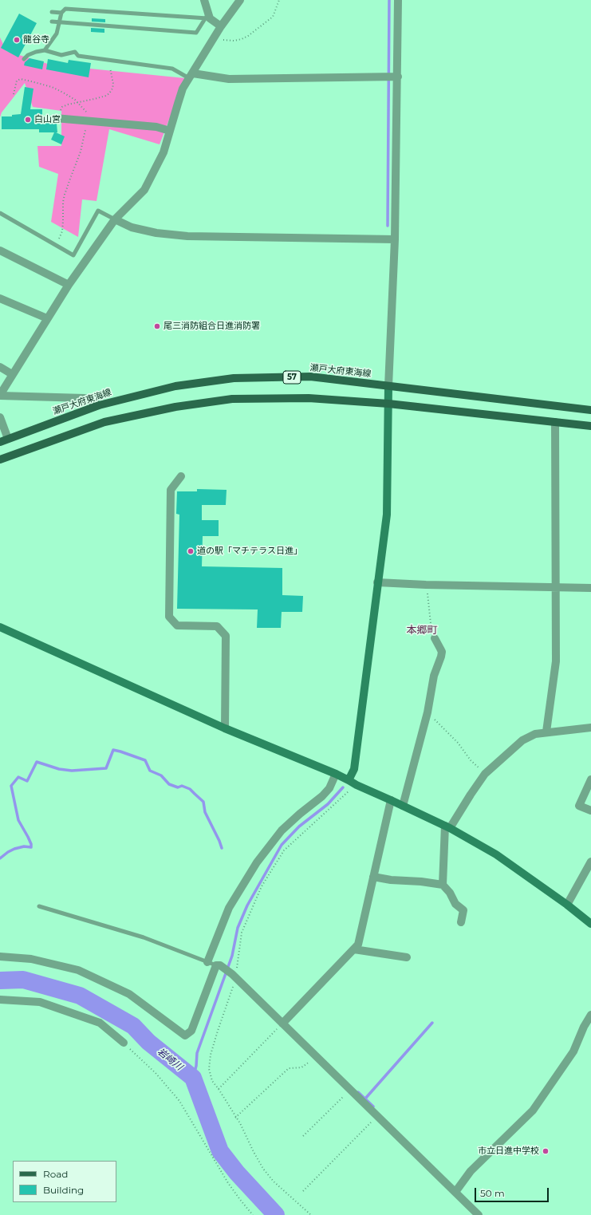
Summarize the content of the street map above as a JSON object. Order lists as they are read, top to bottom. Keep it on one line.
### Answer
{"streets":{"main road":["瀬戸大府東海線","57"]},"districts":["本郷町"],"water":["岩崎川"],"places":["龍谷寺","白山宮","尾三消防組合日進消防署","道の駅「マチテラス日進」","市立日進中学校"],"legend":["Road","Building"],"scale_bar":"50 m"}
